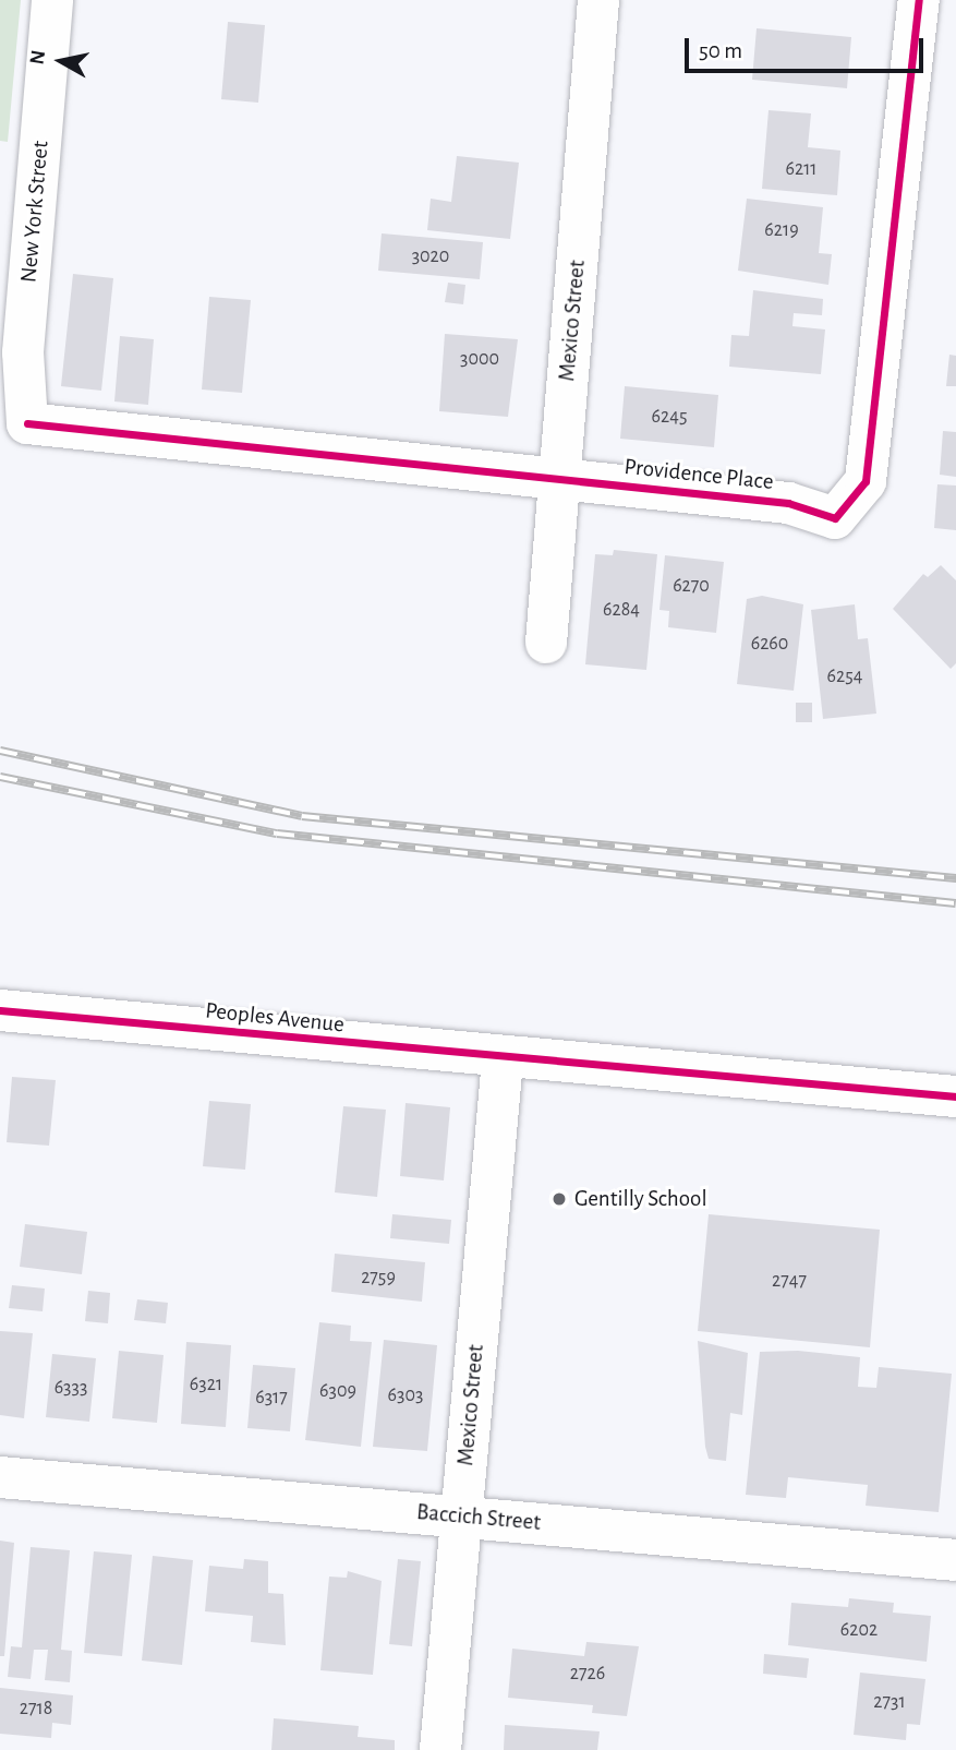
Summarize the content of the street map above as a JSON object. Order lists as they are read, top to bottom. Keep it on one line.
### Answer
{"streets":{"street":["New York Street","Mexico Street","Providence Place","Peoples Avenue","Baccich Street"]},"crossings":[["New York Street","Providence Place"],["Mexico Street","Providence Place"],["Mexico Street","Peoples Avenue"],["Mexico Street","Baccich Street"]],"places":["Gentilly School"],"house_numbers":["6211","6219","3020","3000","6245","6270","6284","6260","6254","2759","2747","6321","6333","6309","6303","6317","6202","2726","2731","2718"],"scale_bar":"50 m","north":"left"}
